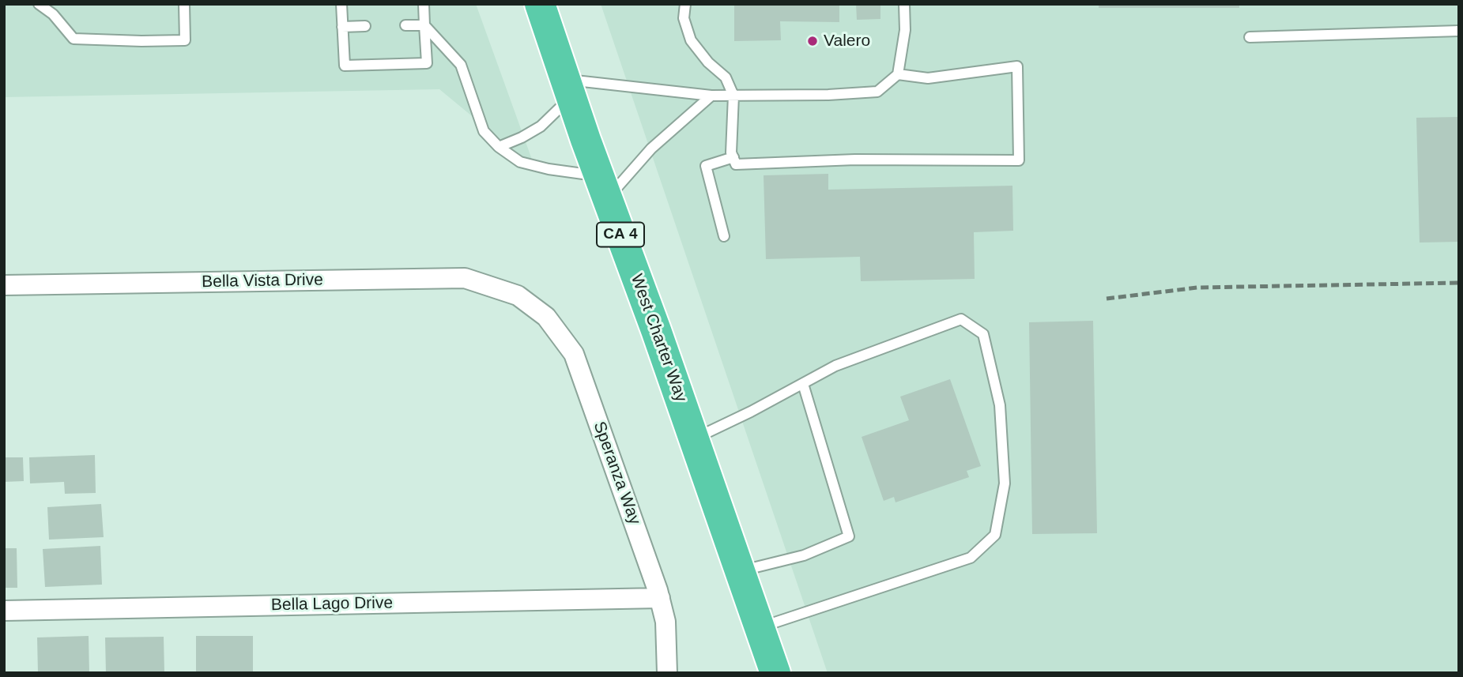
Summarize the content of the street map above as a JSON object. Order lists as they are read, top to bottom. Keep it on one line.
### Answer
{"streets":{"highway":["CA 4","West Charter Way"],"street":["Bella Vista Drive","Speranza Way","Bella Lago Drive"]},"crossings":[["Bella Vista Drive","Speranza Way"],["Speranza Way","Bella Lago Drive"]],"places":["Valero"]}
